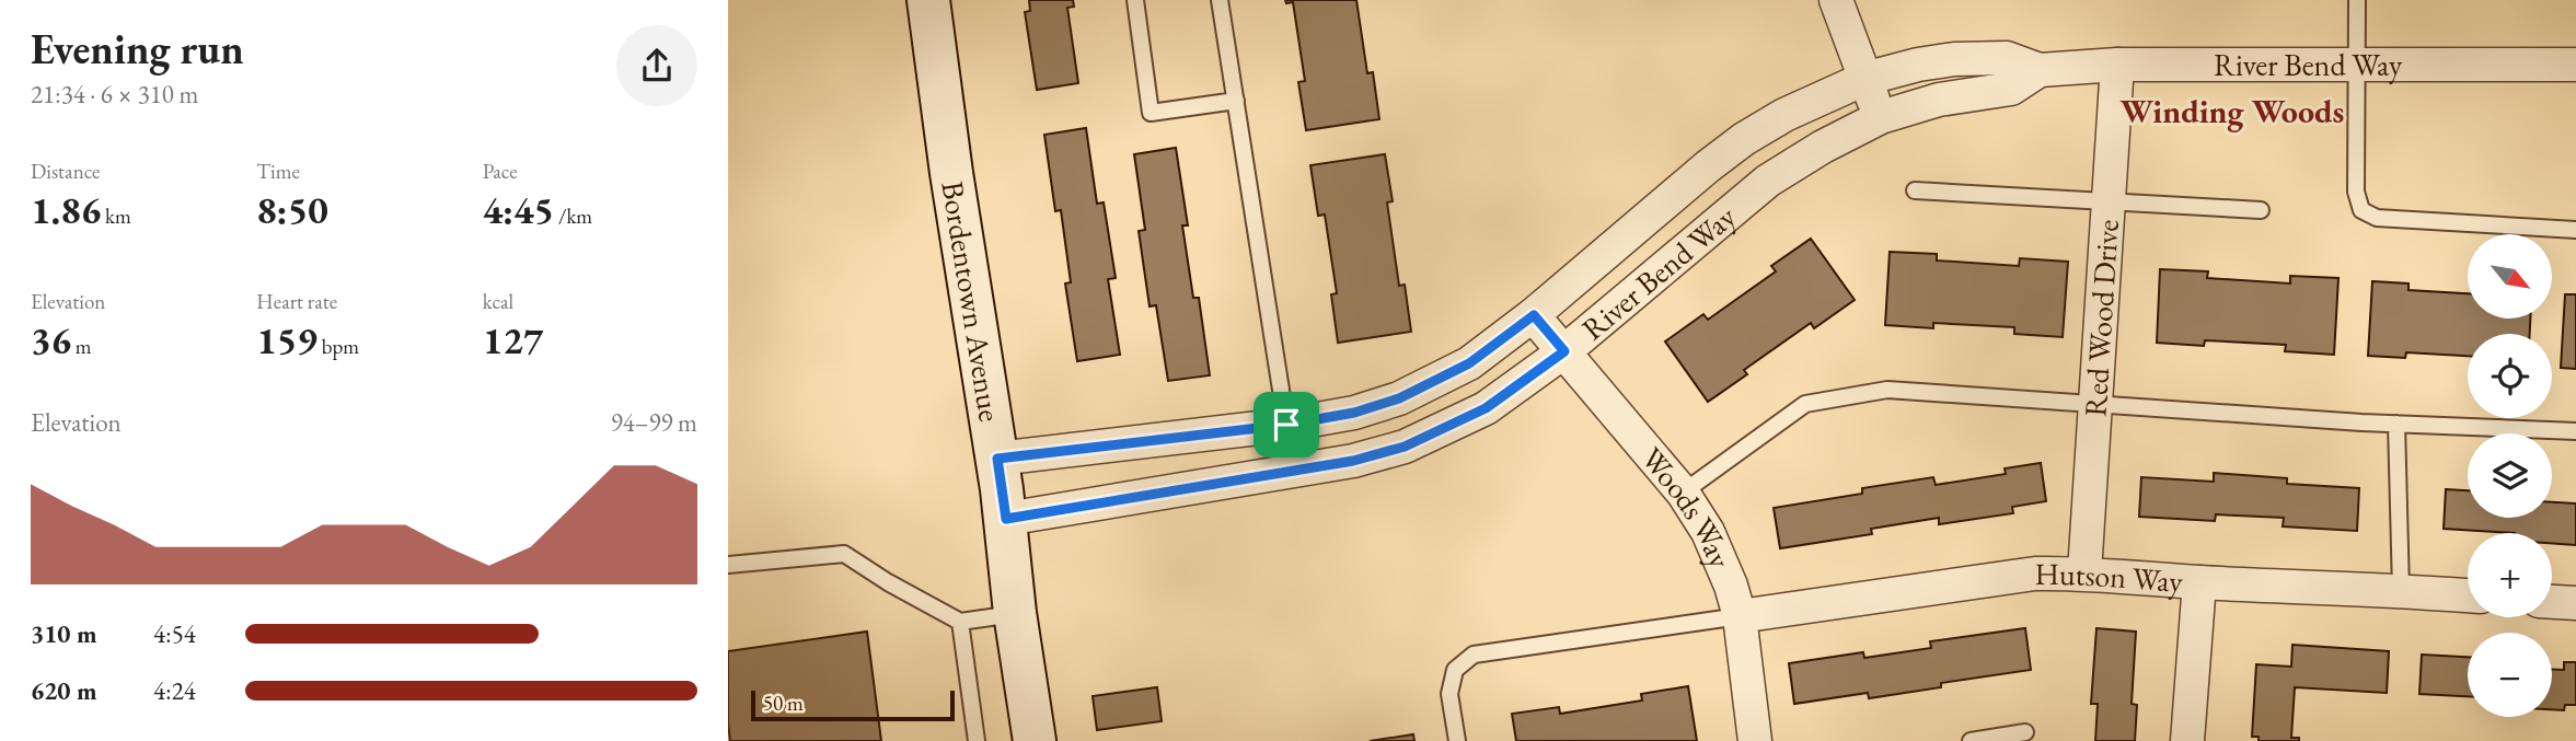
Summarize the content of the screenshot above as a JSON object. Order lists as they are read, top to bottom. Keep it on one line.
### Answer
{"streets":{"main road":["Bordentown Avenue"],"street":["River Bend Way","Red Wood Drive","Woods Way","Hutson Way"]},"crossings":[["River Bend Way","Bordentown Avenue"],["River Bend Way","Red Wood Drive"],["River Bend Way","Woods Way"],["Red Wood Drive","Hutson Way"],["Woods Way","Hutson Way"]],"districts":["Winding Woods"],"scale_bar":"50 m","north":"bottom right","page":{"heading":["Evening run","21:34 · 6 × 310 m"],"stats":[["Distance","1.86 km"],["Time","8:50"],["Pace","4:45 /km"],["Elevation","36 m"],["Heart rate","159 bpm"],["kcal","127"]],"map_buttons":["+","−"],"chart":["Elevation","94–99 m"],"list":[{"name":"310 m","note":"4:54"},{"name":"620 m","note":"4:24"}],"scale":"50 m"}}
